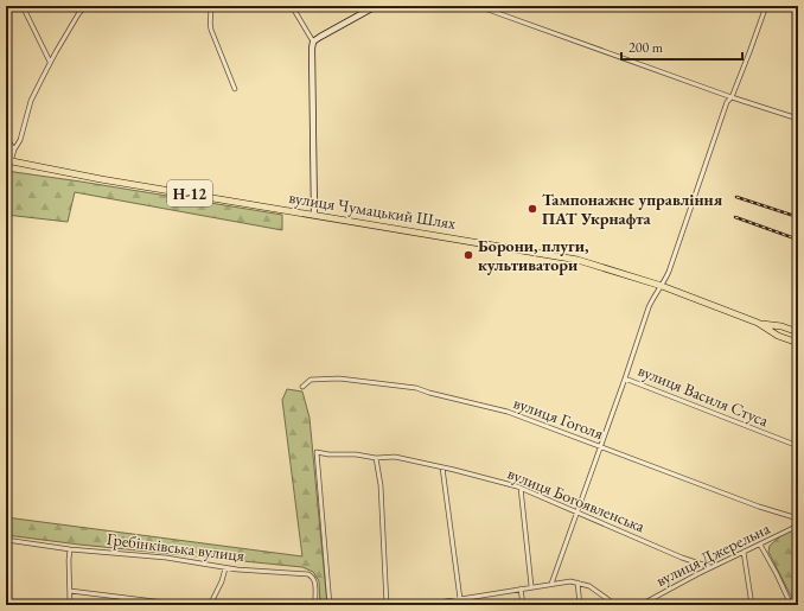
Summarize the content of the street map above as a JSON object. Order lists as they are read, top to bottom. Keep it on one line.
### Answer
{"streets":{"main road":["Н-12","вулиця Чумацький Шлях"],"street":["вулиця Василя Стуса","вулиця Гоголя","вулиця Богоявленська","Гребінківська вулиця","вулиця Джерельна"]},"crossings":[["вулиця Богоявленська","вулиця Джерельна"]],"places":["Тампонажне управління ПАТ Укрнафта","Борони, плуги, культиватори"],"scale_bar":"200 m"}
